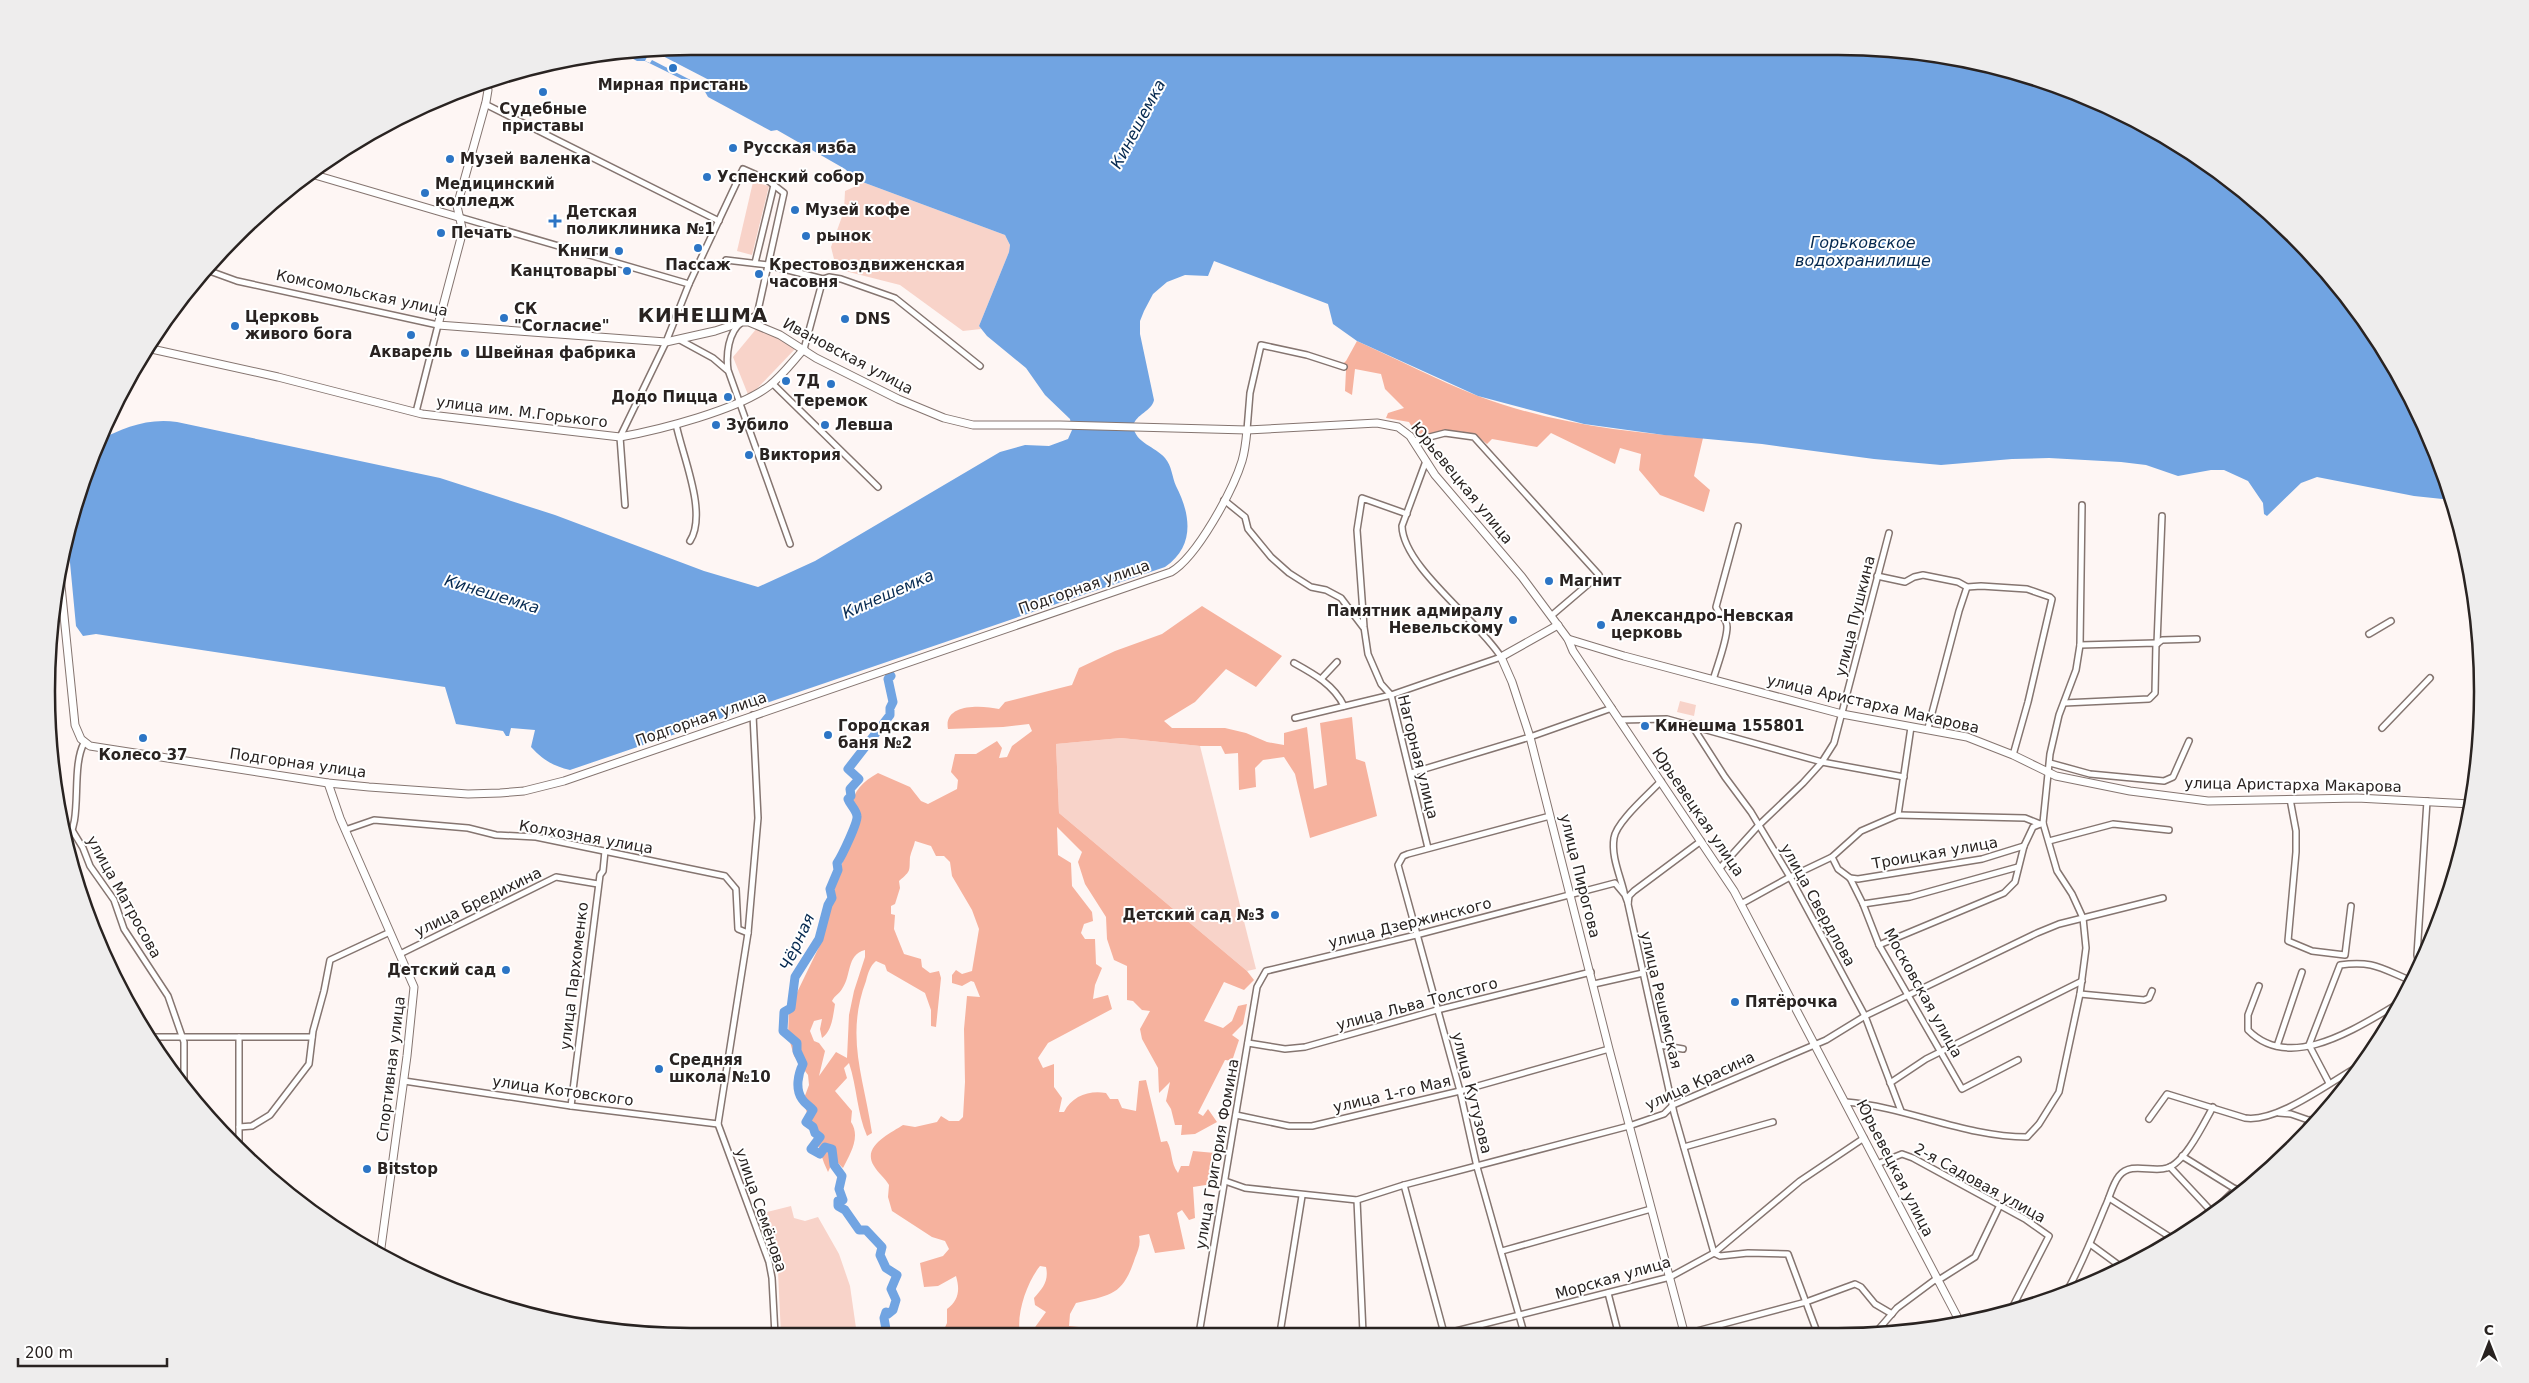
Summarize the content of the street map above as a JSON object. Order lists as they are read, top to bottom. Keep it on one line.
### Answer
{"streets":{"street":["Комсомольская улица","Ивановская улица","улица им. М.Горького","Юрьевецкая улица","Подгорная улица","улица Пушкина","улица Аристарха Макарова","Нагорная улица","Колхозная улица","Троицкая улица","улица Пирогова","улица Матросова","улица Бредихина","улица Свердлова","улица Дзержинского","улица Пархоменко","Московская улица","улица Решемская","улица Льва Толстого","Спортивная улица","улица Красина","улица Котовского","улица Кутузова","улица 1-го Мая","улица Григория Фомина","2-я Садовая улица","улица Семёнова","Морская улица"]},"crossings":[["Комсомольская улица","Ивановская улица"],["Ивановская улица","улица им. М.Горького"],["Ивановская улица","Юрьевецкая улица"],["Юрьевецкая улица","Подгорная улица"],["Юрьевецкая улица","улица Пушкина"],["Юрьевецкая улица","улица Аристарха Макарова"],["Юрьевецкая улица","улица Пирогова"],["Юрьевецкая улица","улица Решемская"],["Юрьевецкая улица","улица Красина"],["Юрьевецкая улица","2-я Садовая улица"],["Юрьевецкая улица","Морская улица"],["Подгорная улица","Спортивная улица"],["улица Пушкина","улица Аристарха Макарова"],["улица Пушкина","улица Свердлова"],["Нагорная улица","улица Пирогова"],["Нагорная улица","улица Кутузова"],["Колхозная улица","улица Пархоменко"],["Колхозная улица","Спортивная улица"],["Троицкая улица","Московская улица"],["улица Пирогова","улица Дзержинского"],["улица Пирогова","улица Льва Толстого"],["улица Пирогова","улица Красина"],["улица Пирогова","улица 1-го Мая"],["улица Пирогова","Морская улица"],["улица Бредихина","улица Пархоменко"],["улица Бредихина","Спортивная улица"],["улица Свердлова","улица Красина"],["улица Дзержинского","улица Решемская"],["улица Дзержинского","улица Кутузова"],["улица Дзержинского","улица Григория Фомина"],["улица Пархоменко","улица Котовского"],["Московская улица","улица Красина"],["улица Решемская","улица Красина"],["улица Решемская","Морская улица"],["улица Льва Толстого","улица Кутузова"],["улица Льва Толстого","улица Григория Фомина"],["Спортивная улица","улица Котовского"],["улица Красина","улица Кутузова"],["улица Красина","улица Григория Фомина"],["улица Котовского","улица Семёнова"],["улица Кутузова","улица 1-го Мая"],["улица Кутузова","Морская улица"],["улица 1-го Мая","улица Григория Фомина"]],"districts":["КИНЕШМА"],"water":["Кинешемка","Горьковское водохранилище","Чёрная"],"places":{"other":["Мирная пристань","Судебные приставы","Русская изба","Музей валенка","Успенский собор","Медицинский колледж","Музей кофе","Печать","рынок","Пассаж","Книги","Канцтовары","Крестовоздвиженская часовня","СК \"Согласие\"","DNS","Церковь живого бога","Акварель","Швейная фабрика","7Д","Теремок","Додо Пицца","Зубило","Левша","Виктория","Магнит","Памятник адмиралу Невельскому","Александро-Невская церковь","Кинешма 155801","Городская баня №2","Колесо 37","Детский сад №3","Детский сад","Пятёрочка","Средняя школа №10","Bitstop"],"health":["Детская поликлиника №1"]},"scale_bar":"200 m","north":"top"}
